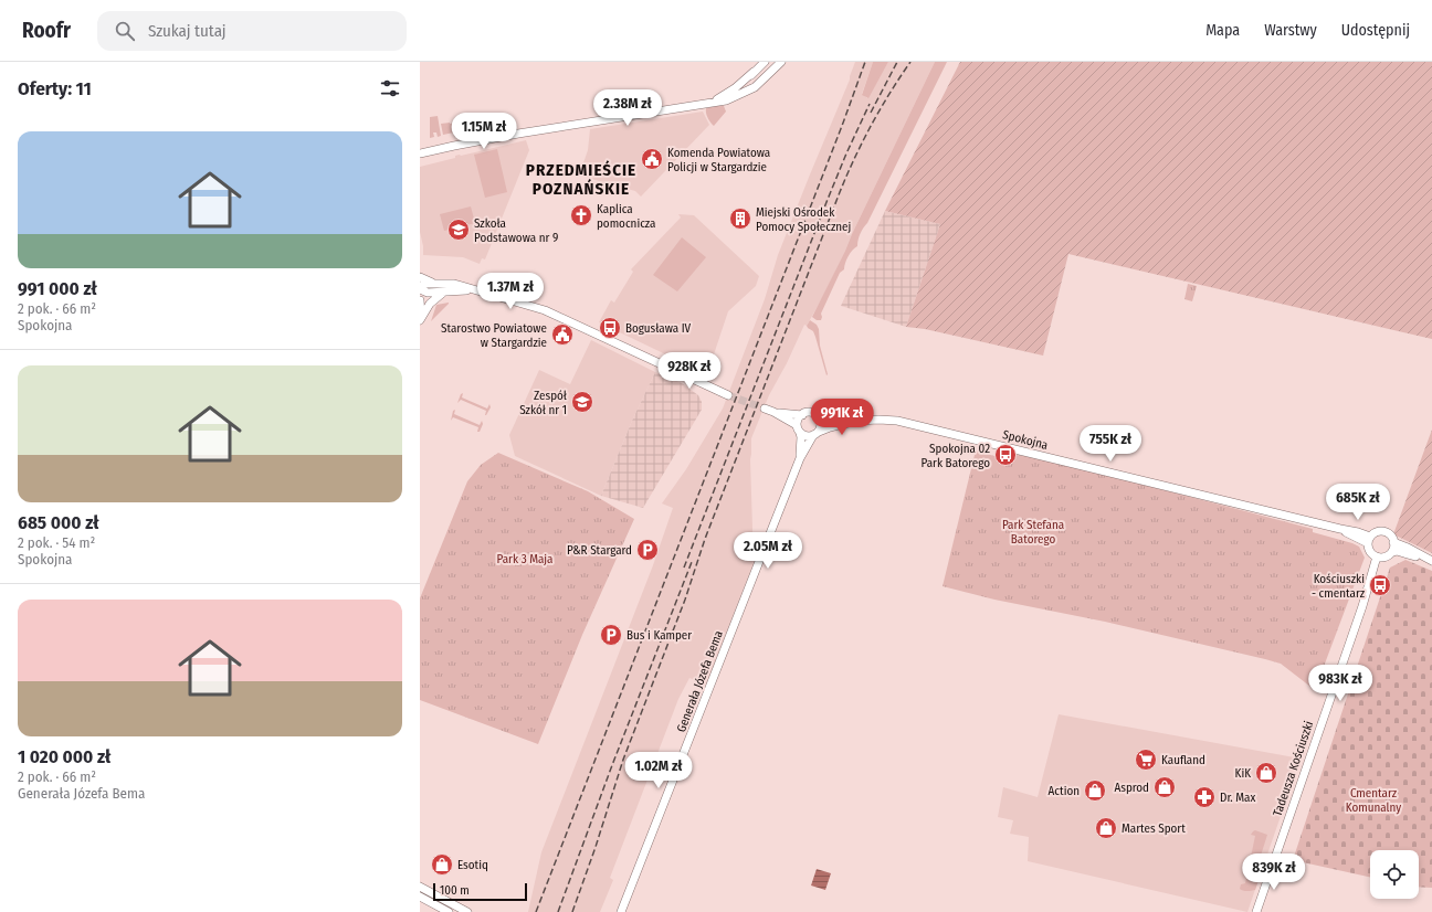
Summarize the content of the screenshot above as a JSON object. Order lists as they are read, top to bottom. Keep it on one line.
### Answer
{"streets":{"street":["Spokojna","Generała Józefa Bema","Tadeusza Kościuszki"]},"crossings":[["Spokojna","Generała Józefa Bema"],["Spokojna","Tadeusza Kościuszki"]],"districts":["PRZEDMIEŚCIE POZNAŃSKIE"],"parks":["Park Stefana Batorego","Park 3 Maja","Cmentarz Komunalny"],"places":{"public building":["Komenda Powiatowa Policji w Stargardzie","Starostwo Powiatowe w Stargardzie"],"church":["Kaplica pomocnicza"],"building":["Miejski Ośrodek Pomocy Społecznej"],"school or university":["Szkoła Podstawowa nr 9","Zespół Szkół nr 1"],"bus stop":["Bogusława IV","Spokojna 02 Park Batorego","Kościuszki - cmentarz"],"parking":["P&R Stargard","Bus i Kamper"],"supermarket":["Kaufland"],"shop":["KiK","Asprod","Action","Martes Sport","Esotiq"],"pharmacy":["Dr. Max"]},"scale_bar":"100 m","page":{"header":"Roofr","search":"Szukaj tutaj","nav":["Mapa","Warstwy","Udostępnij"],"heading":"Oferty: 11","price":["2.38M zł","1.15M zł","1.37M zł","928K zł","991K zł","755K zł","685K zł","2.05M zł","983K zł","1.02M zł","839K zł"],"list":[{"name":"991 000 zł","note":"2 pok. · 66 m² · Spokojna"},{"name":"685 000 zł","note":"2 pok. · 54 m² · Spokojna"},{"name":"1 020 000 zł","note":"2 pok. · 66 m² · Generała Józefa Bema"}],"scale":"100 m"}}
